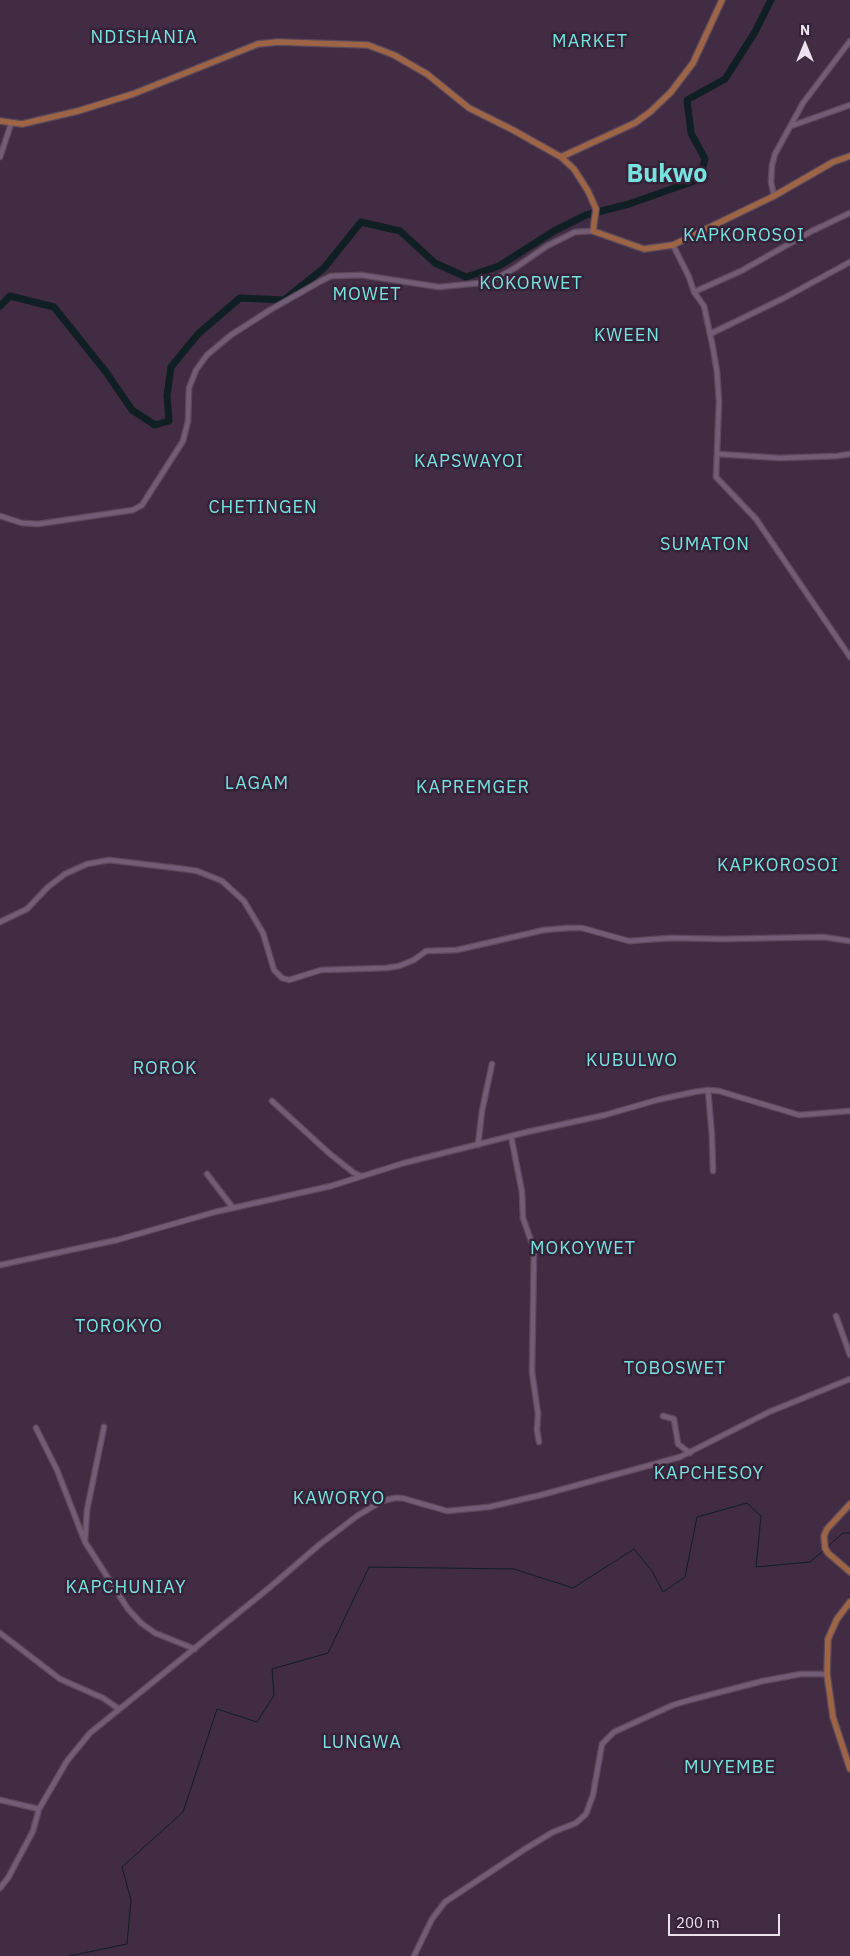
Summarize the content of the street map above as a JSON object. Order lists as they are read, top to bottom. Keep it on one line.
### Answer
{"districts":["NDISHANIA","MARKET","Bukwo","KAPKOROSOI","KOKORWET","MOWET","KWEEN","KAPSWAYOI","CHETINGEN","SUMATON","LAGAM","KAPREMGER","KAPKOROSOI","KUBULWO","ROROK","MOKOYWET","TOROKYO","TOBOSWET","KAPCHESOY","KAWORYO","KAPCHUNIAY","LUNGWA","MUYEMBE"],"scale_bar":"200 m","north":"top"}
